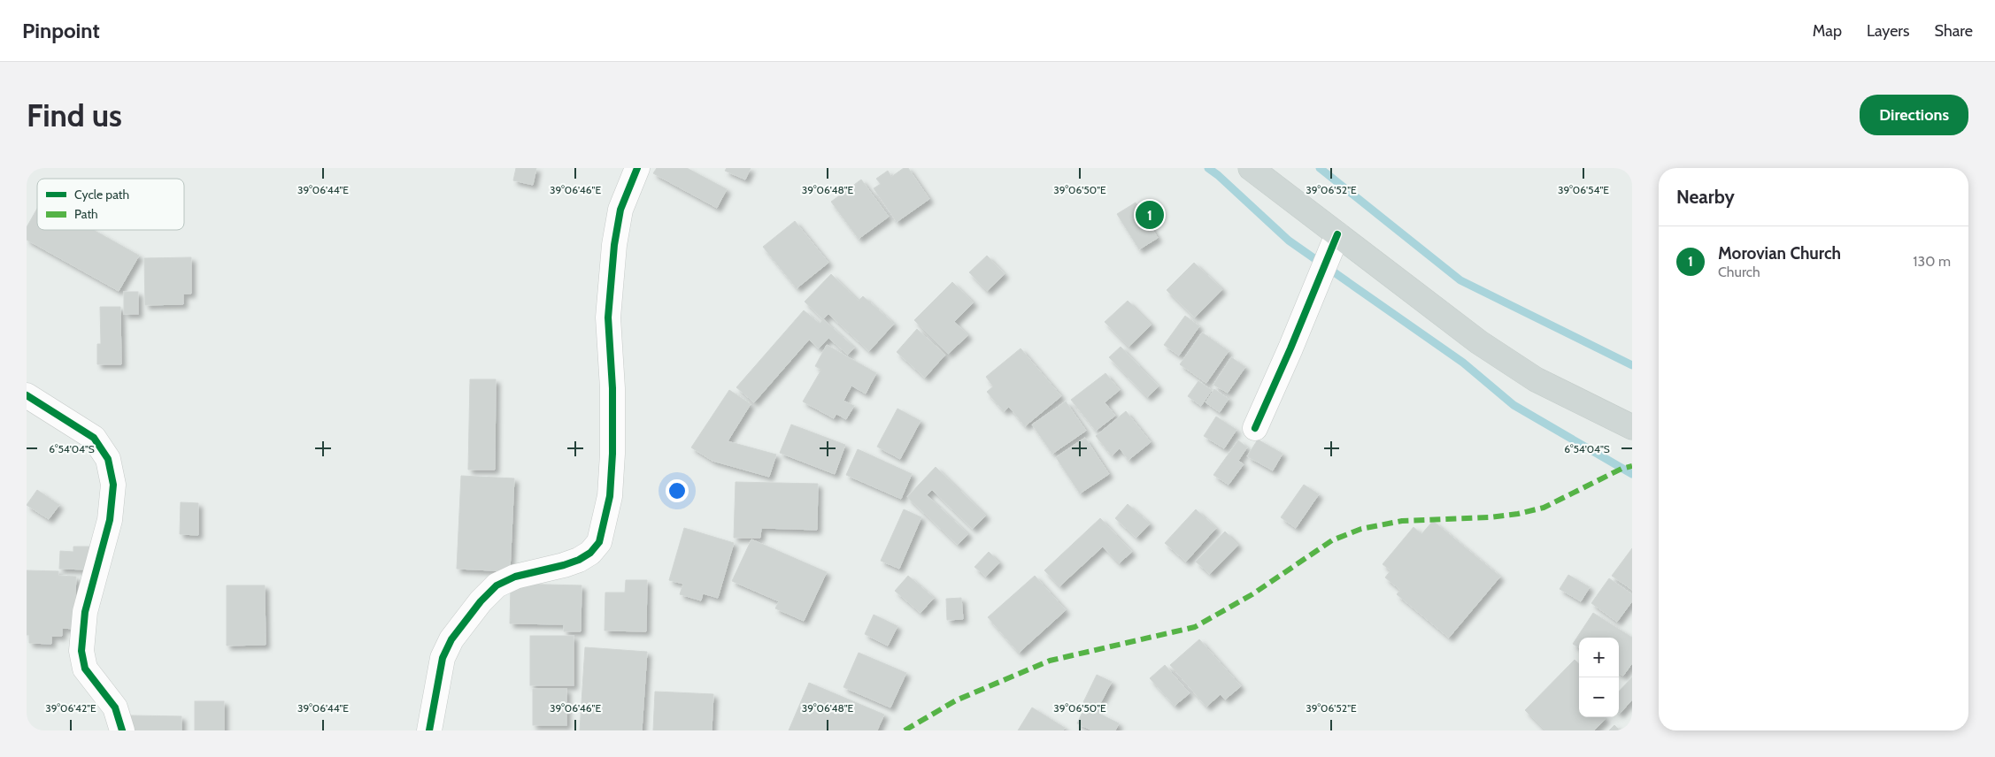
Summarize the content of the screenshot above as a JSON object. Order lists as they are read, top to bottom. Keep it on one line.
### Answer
{"legend":["Cycle path","Path"],"page":{"header":"Pinpoint","nav":["Map","Layers","Share"],"buttons":"Directions","title":"Find us","heading":"Nearby","pins":"1","list":[{"mark":"1","name":"Morovian Church","note":"Church","value":"130 m"}],"map_buttons":["+","−"]},"coordinates":["39°06'44\"E","39°06'46\"E","39°06'48\"E","39°06'50\"E","39°06'52\"E","39°06'54\"E","6°54'04\"S","39°06'42\"E"]}
